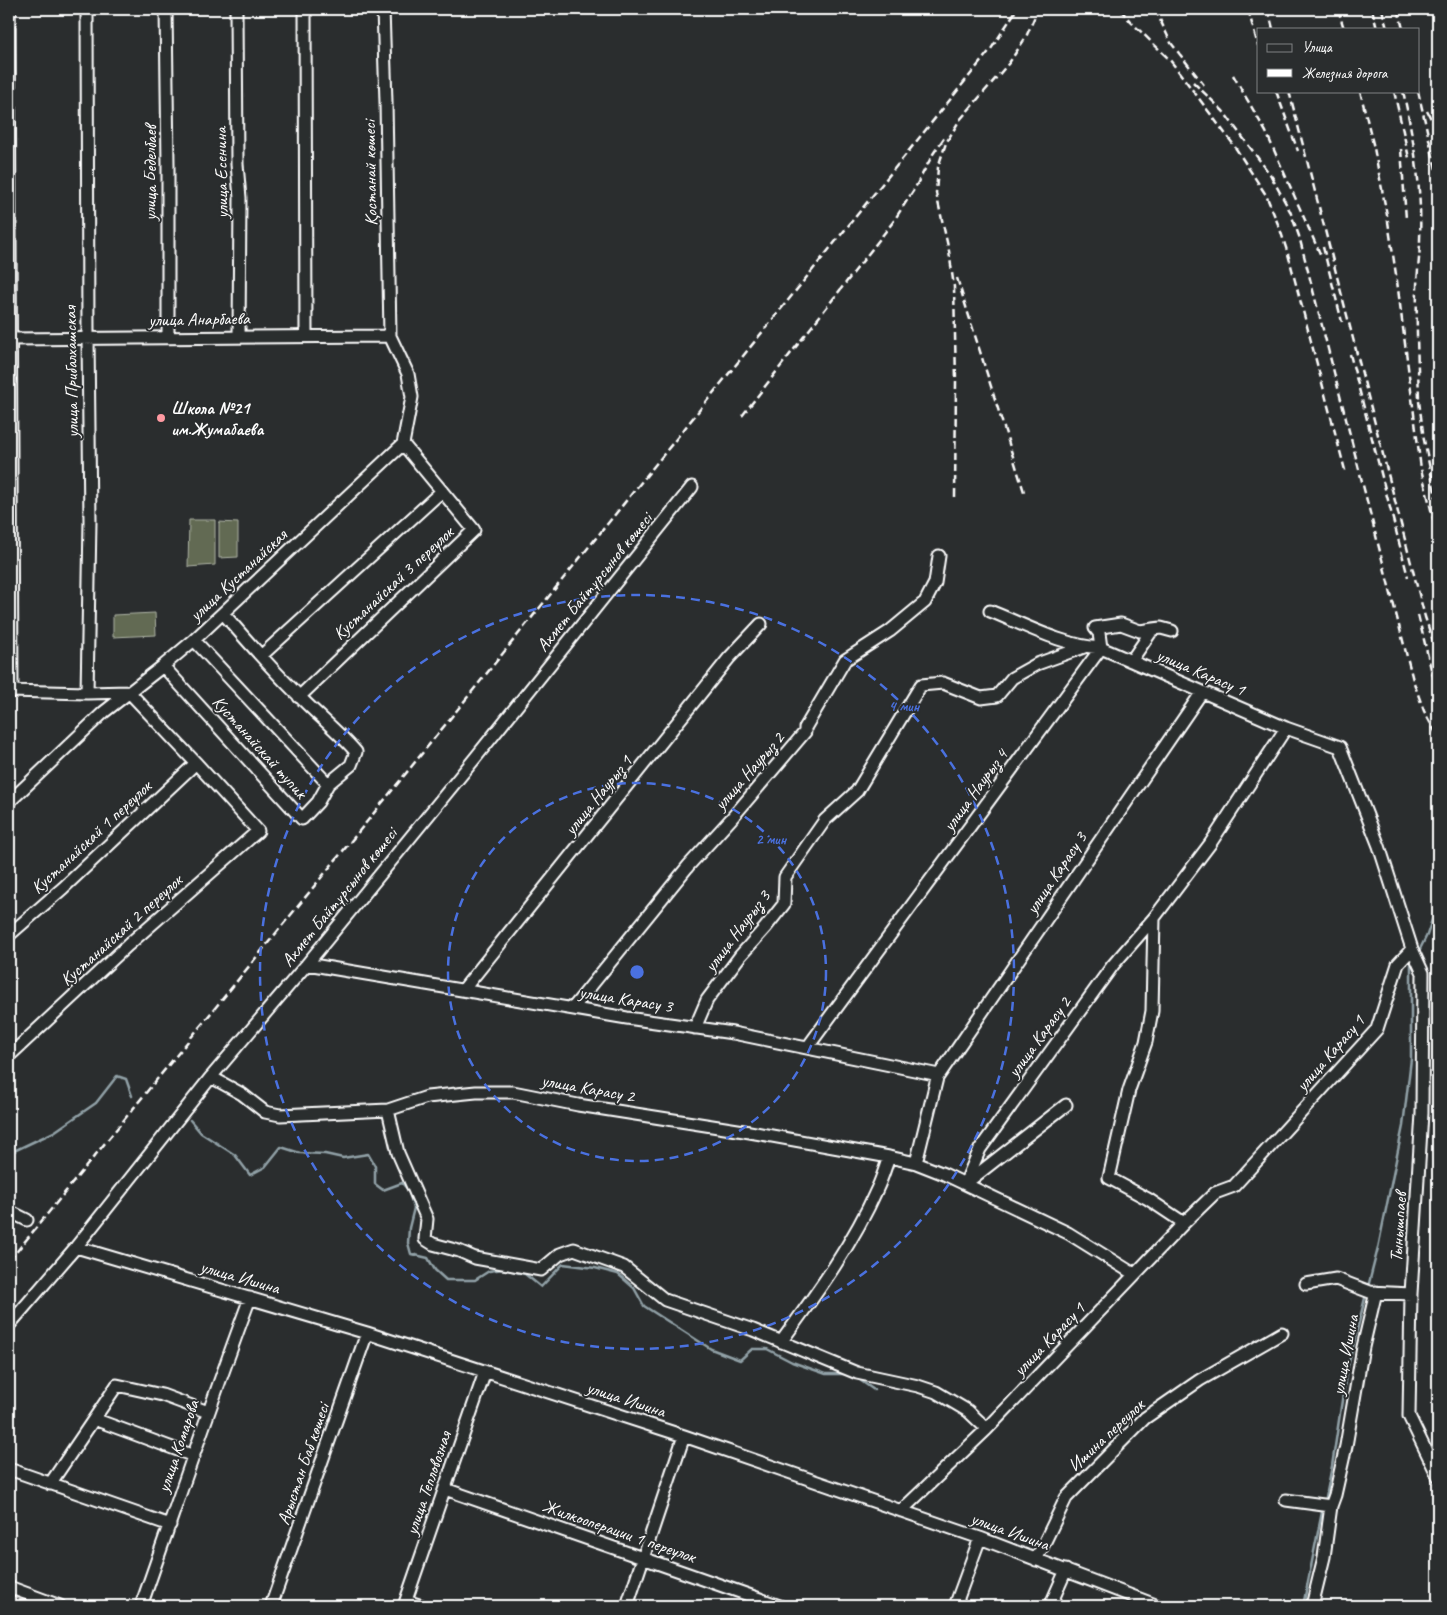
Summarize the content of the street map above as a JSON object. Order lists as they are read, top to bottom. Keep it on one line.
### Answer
{"streets":{"street":["улица Беделбаев","улица Есенина","Қостанай көшесі","улица Анарбаева","улица Прибалхашская","улица Кустанайская","Ахмет Байтұрсынов көшесі","Кустанайскай 3 переулок","улица Карасу 1","Кустанайскай тупик","улица Наурыз 2","улица Наурыз 4","улица Наурыз 1","Кустанайскай 1 переулок","улица Карасу 3","Кустанайскай 2 переулок","улица Наурыз 3","улица Карасу 2","Тынышпаев","улица Ишина","Ишина переулок","улица Комарова","Арыстан Баб көшесі","улица Тепловозная","Жилкооперации 1 переулок"]},"crossings":[["улица Беделбаев","улица Анарбаева"],["улица Есенина","улица Анарбаева"],["Қостанай көшесі","улица Анарбаева"],["улица Анарбаева","улица Прибалхашская"],["улица Кустанайская","Кустанайскай 3 переулок"],["улица Кустанайская","Кустанайскай тупик"],["Ахмет Байтұрсынов көшесі","улица Карасу 3"],["Ахмет Байтұрсынов көшесі","улица Карасу 2"],["Ахмет Байтұрсынов көшесі","улица Ишина"],["Кустанайскай 3 переулок","Кустанайскай тупик"],["улица Карасу 1","улица Наурыз 4"],["улица Карасу 1","улица Карасу 3"],["улица Карасу 1","улица Карасу 2"],["улица Карасу 1","Тынышпаев"],["улица Карасу 1","улица Ишина"],["улица Наурыз 2","улица Карасу 3"],["улица Наурыз 4","улица Карасу 3"],["улица Наурыз 1","улица Карасу 3"],["Кустанайскай 1 переулок","Кустанайскай 2 переулок"],["улица Карасу 3","улица Наурыз 3"],["улица Карасу 3","улица Карасу 2"],["улица Ишина","Ишина переулок"],["улица Ишина","улица Комарова"],["улица Ишина","Арыстан Баб көшесі"],["улица Ишина","улица Тепловозная"],["улица Тепловозная","Жилкооперации 1 переулок"]],"places":["Школа №21 им.Жумабаева"],"legend":["Улица","Железная дорога"],"rings":["4 мин","2 мин"]}
